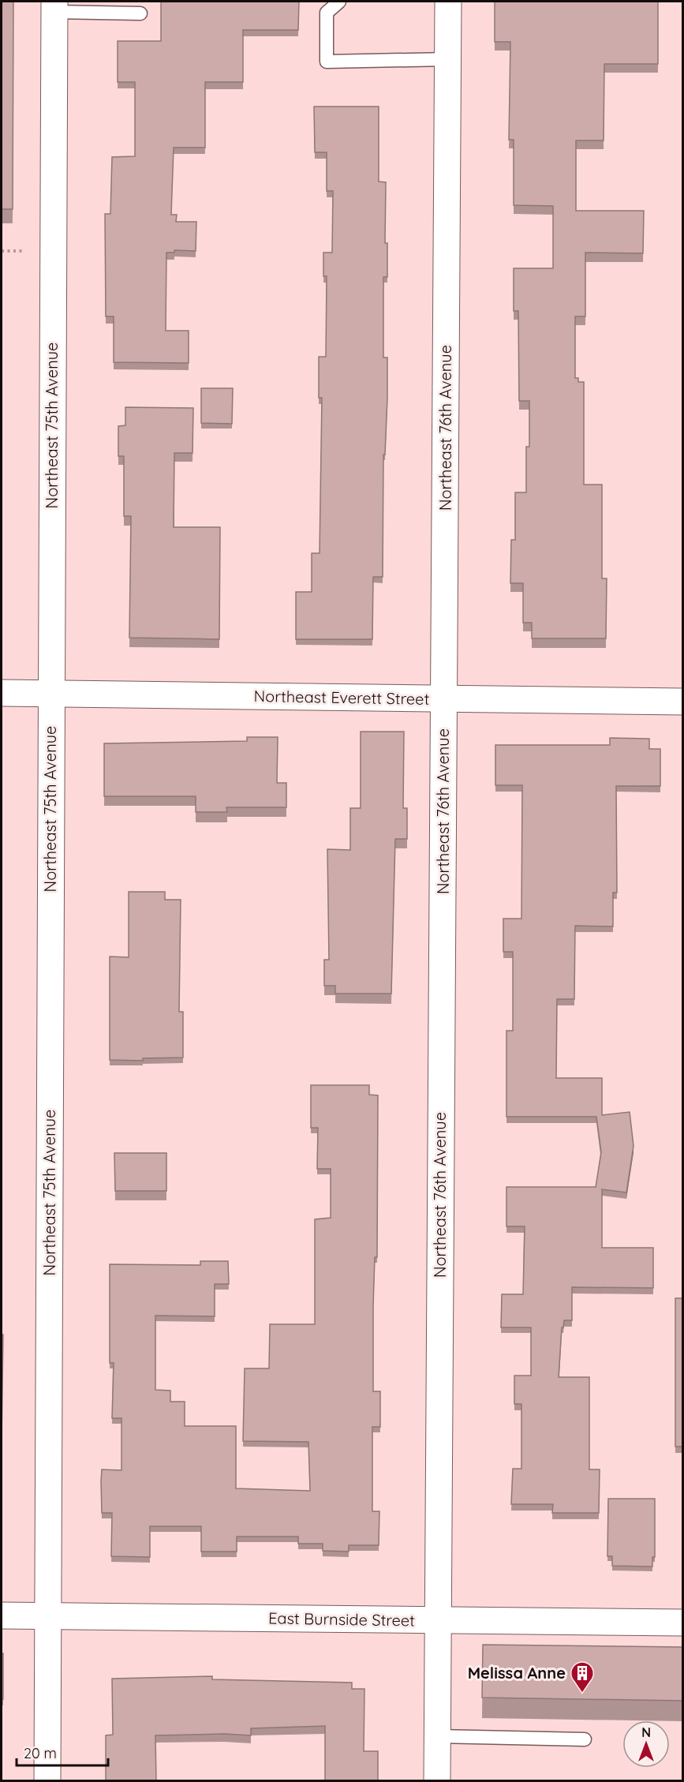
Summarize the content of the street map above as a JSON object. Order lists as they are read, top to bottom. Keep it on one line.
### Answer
{"streets":{"street":["Northeast 75th Avenue","Northeast 76th Avenue","Northeast Everett Street","East Burnside Street"]},"crossings":[["Northeast 75th Avenue","Northeast Everett Street"],["Northeast 75th Avenue","East Burnside Street"],["Northeast 76th Avenue","Northeast Everett Street"],["Northeast 76th Avenue","East Burnside Street"]],"places":{"building":["Melissa Anne"]},"scale_bar":"20 m","north":"top"}
